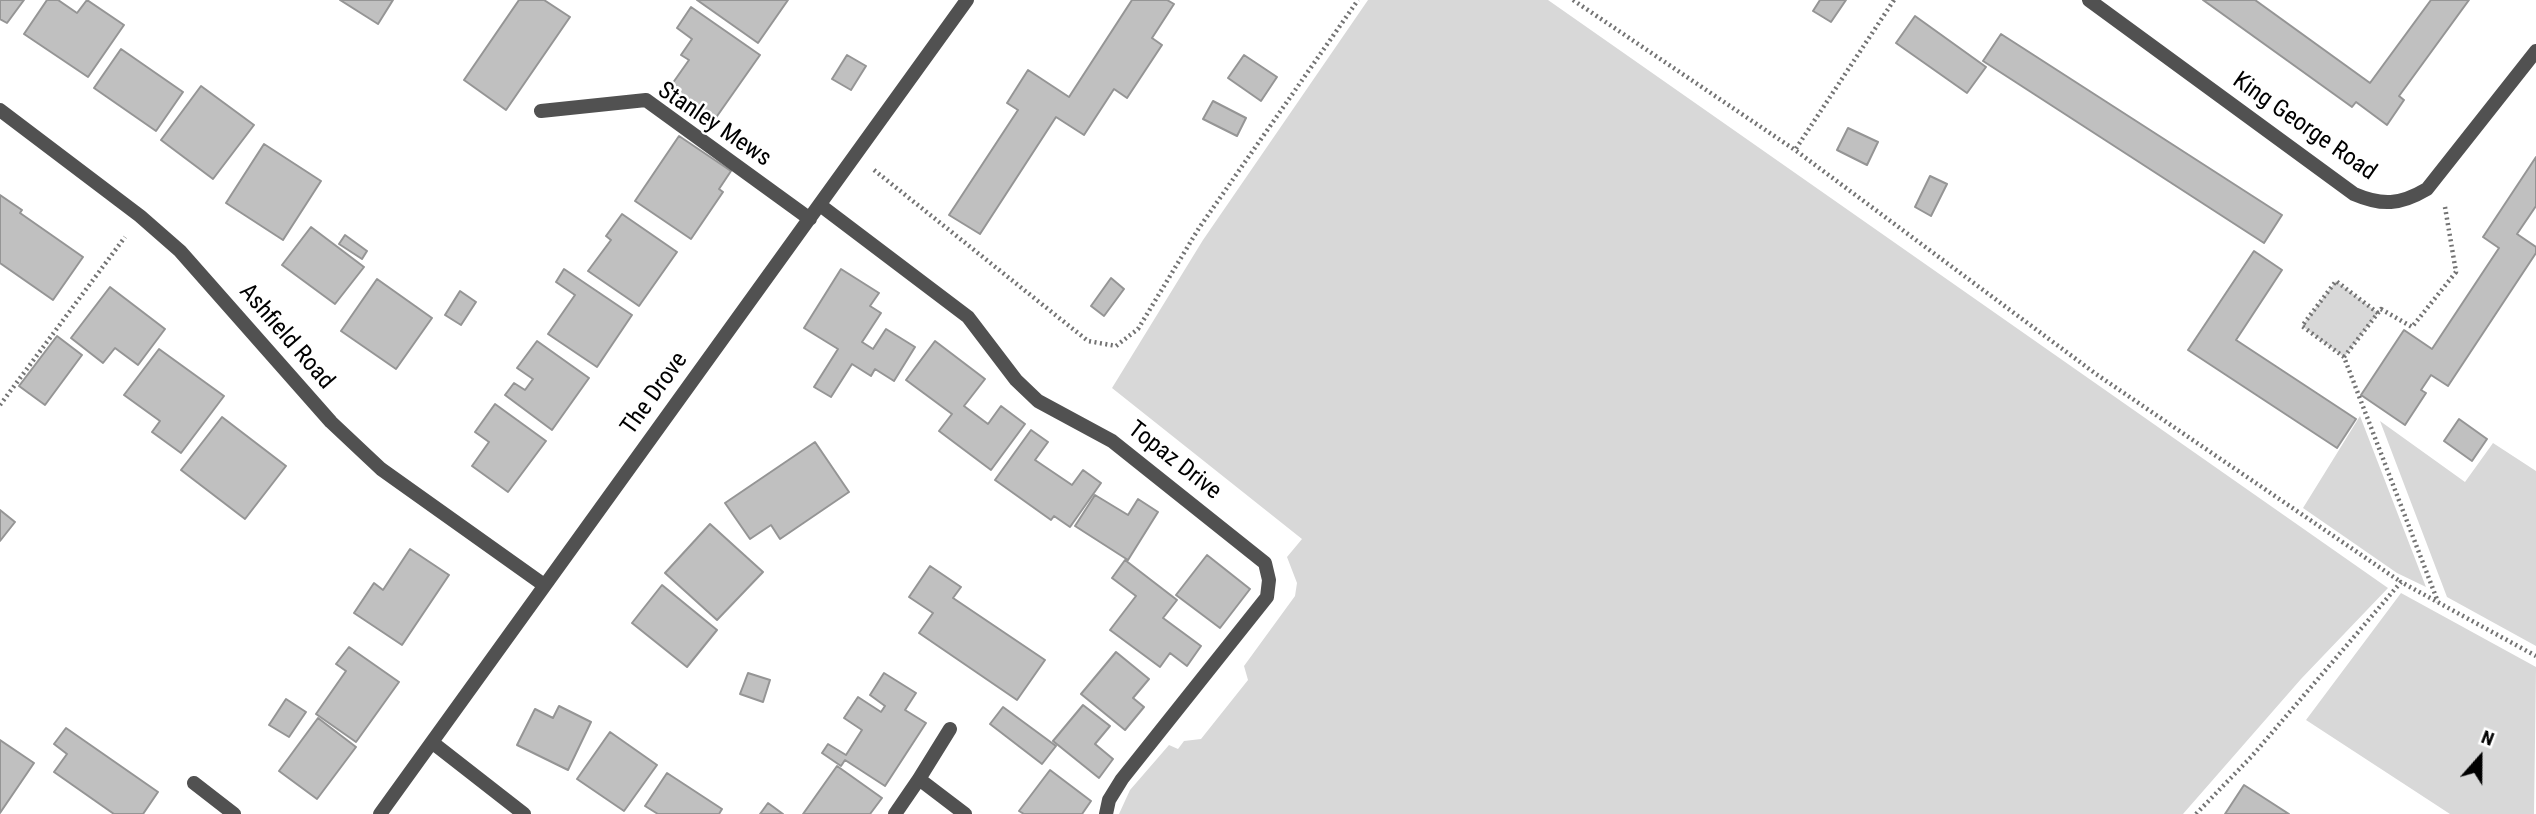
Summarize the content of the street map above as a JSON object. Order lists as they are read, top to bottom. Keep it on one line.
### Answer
{"streets":{"street":["Stanley Mews","King George Road","Ashfield Road","The Drove","Topaz Drive"]},"crossings":[["Stanley Mews","The Drove"],["Ashfield Road","The Drove"],["The Drove","Topaz Drive"]],"north":"top"}
